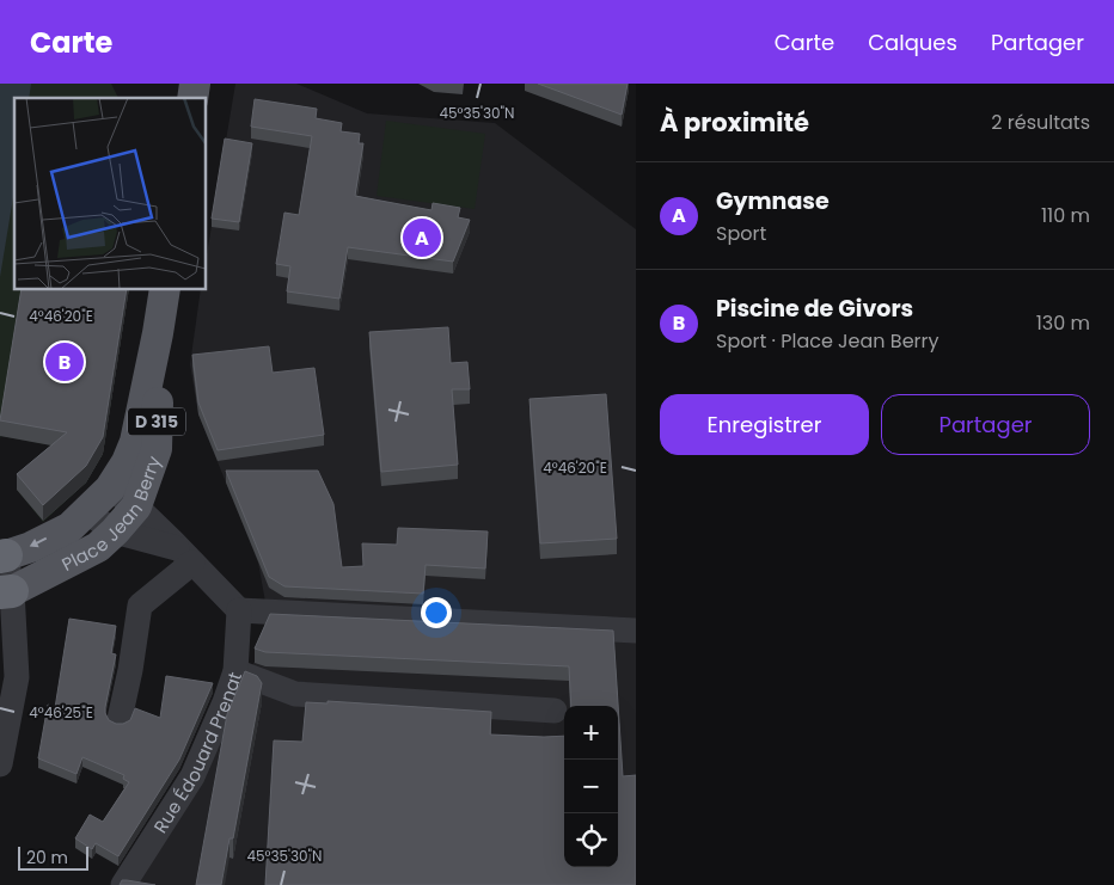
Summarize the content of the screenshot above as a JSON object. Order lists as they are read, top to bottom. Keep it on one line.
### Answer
{"streets":{"main road":["D 315","Place Jean Berry"],"street":["Rue Édouard Prenat"]},"crossings":[["D 315","Place Jean Berry"]],"scale_bar":"20 m","page":{"header":"Carte","nav":["Carte","Calques","Partager"],"heading":["À proximité","2 résultats"],"list":[{"mark":"A","name":"Gymnase","note":"Sport","value":"110 m"},{"mark":"B","name":"Piscine de Givors","note":"Sport · Place Jean Berry","value":"130 m"}],"pins":["A","B"],"buttons":["Enregistrer","Partager"],"map_buttons":["+","−"],"scale":"20 m"},"coordinates":["45°35'30\"N","4°46'20\"E","4°46'25\"E"]}
